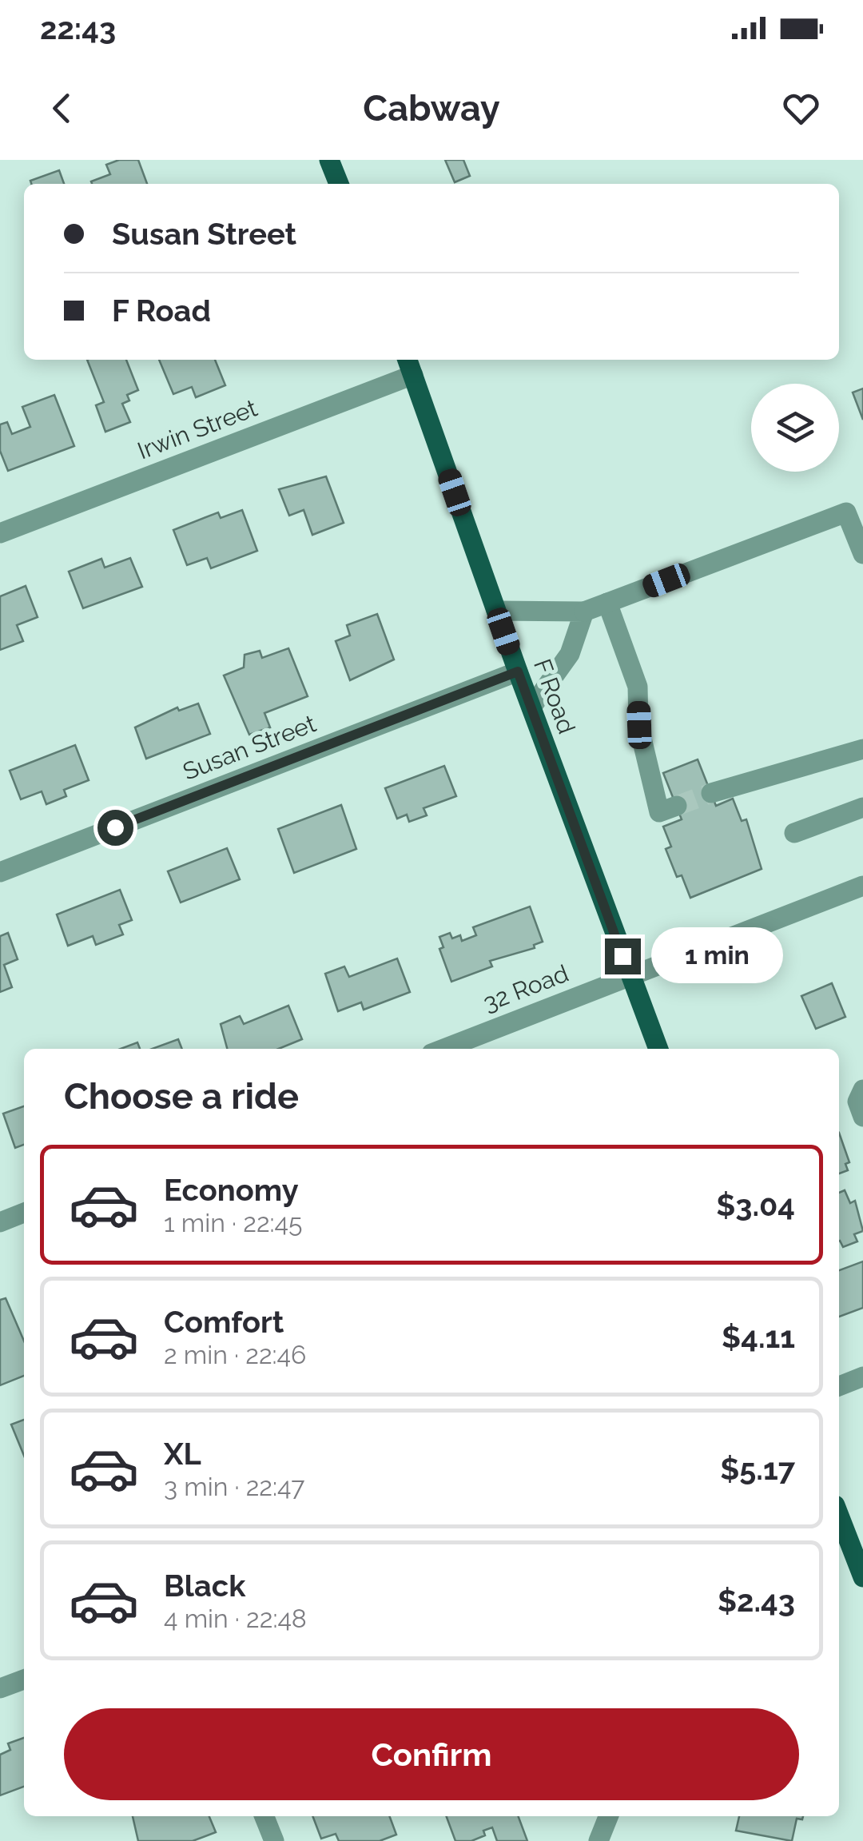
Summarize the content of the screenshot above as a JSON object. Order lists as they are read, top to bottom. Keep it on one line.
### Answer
{"streets":{"main road":["F Road"],"street":["Irwin Street","Susan Street","32 Road"]},"crossings":[["Irwin Street","F Road"],["F Road","Susan Street"],["F Road","32 Road"]],"page":{"status":"22:43","header":"Cabway","banner":["Susan Street","F Road"],"bubble":"1 min","heading":"Choose a ride","list":[{"name":"Economy","note":"1 min · 22:45","value":"$3.04"},{"name":"Comfort","note":"2 min · 22:46","value":"$4.11"},{"name":"XL","note":"3 min · 22:47","value":"$5.17"},{"name":"Black","note":"4 min · 22:48","value":"$2.43"}],"buttons":"Confirm"}}
